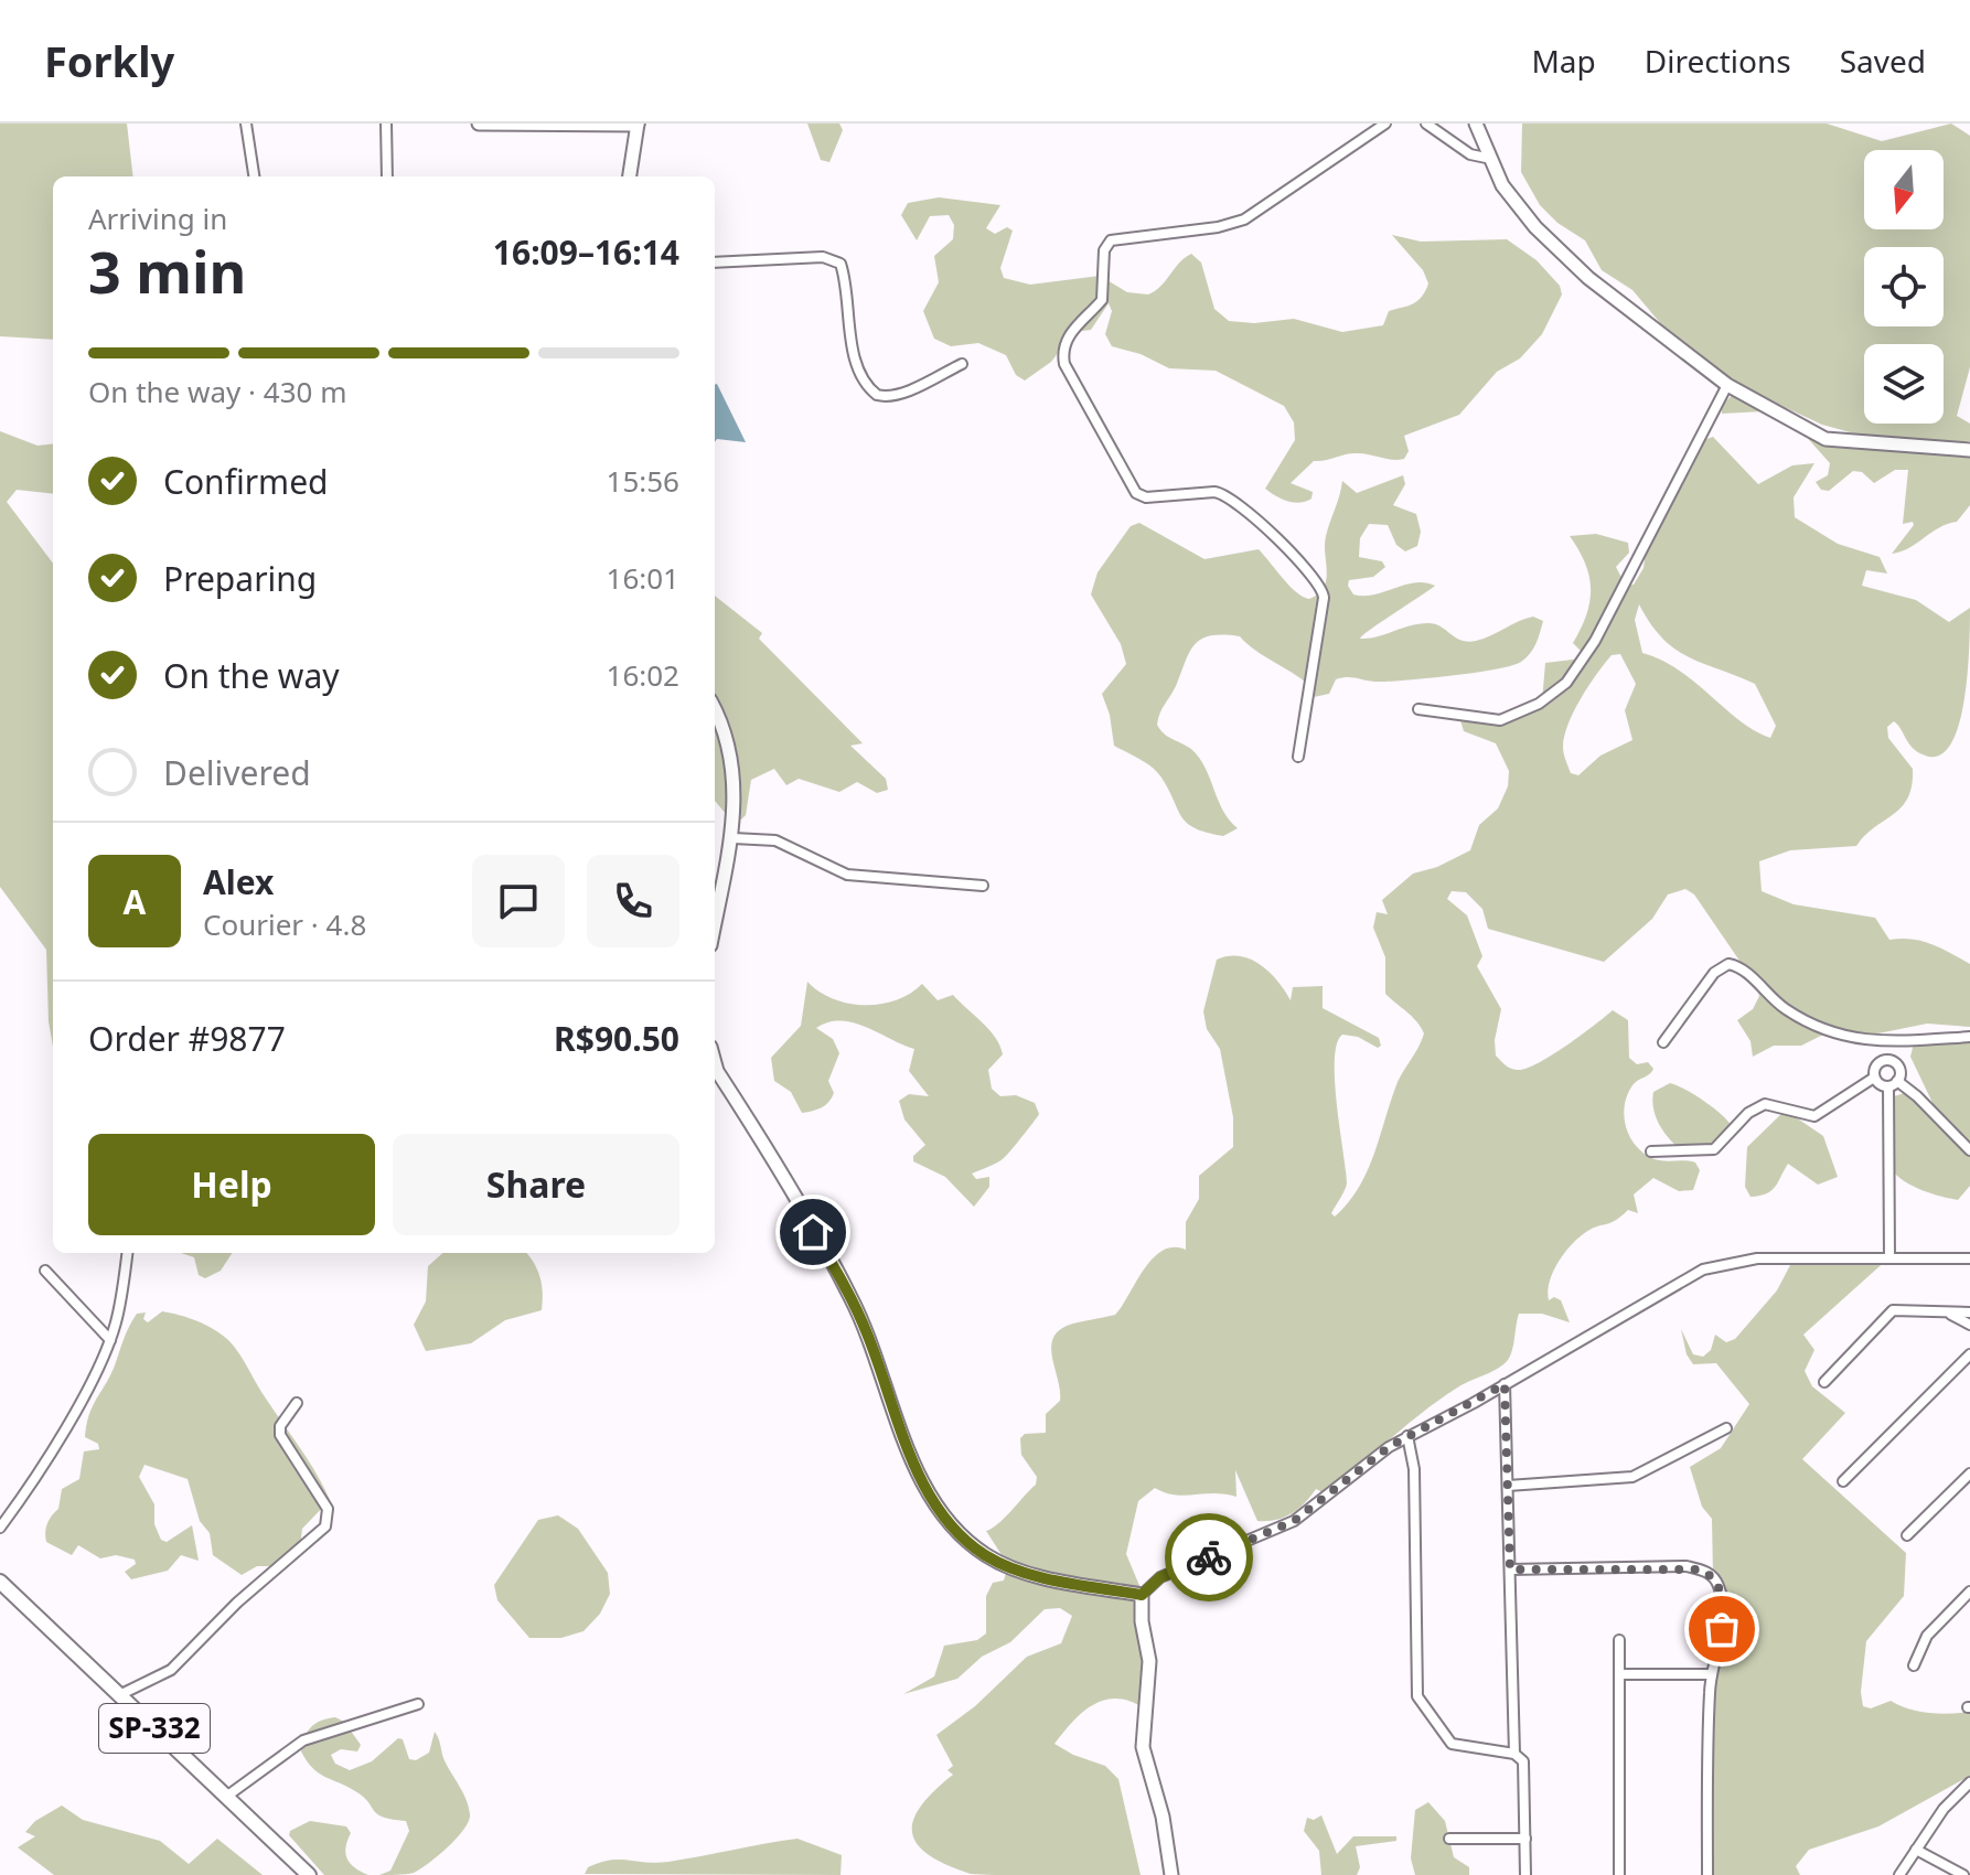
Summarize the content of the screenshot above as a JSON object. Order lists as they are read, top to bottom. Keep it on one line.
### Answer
{"streets":{"main road":["SP-332"]},"north":"bottom","page":{"header":"Forkly","nav":["Map","Directions","Saved"],"heading":["3 min","Arriving in","16:09–16:14"],"panel":["Alex","Courier · 4.8","Order #9877","R$90.50"],"bar":"On the way · 430 m","list":[["Confirmed","15:56"],["Preparing","16:01"],["On the way","16:02"],"Delivered"],"round":"A","buttons":["Help","Share"]}}
